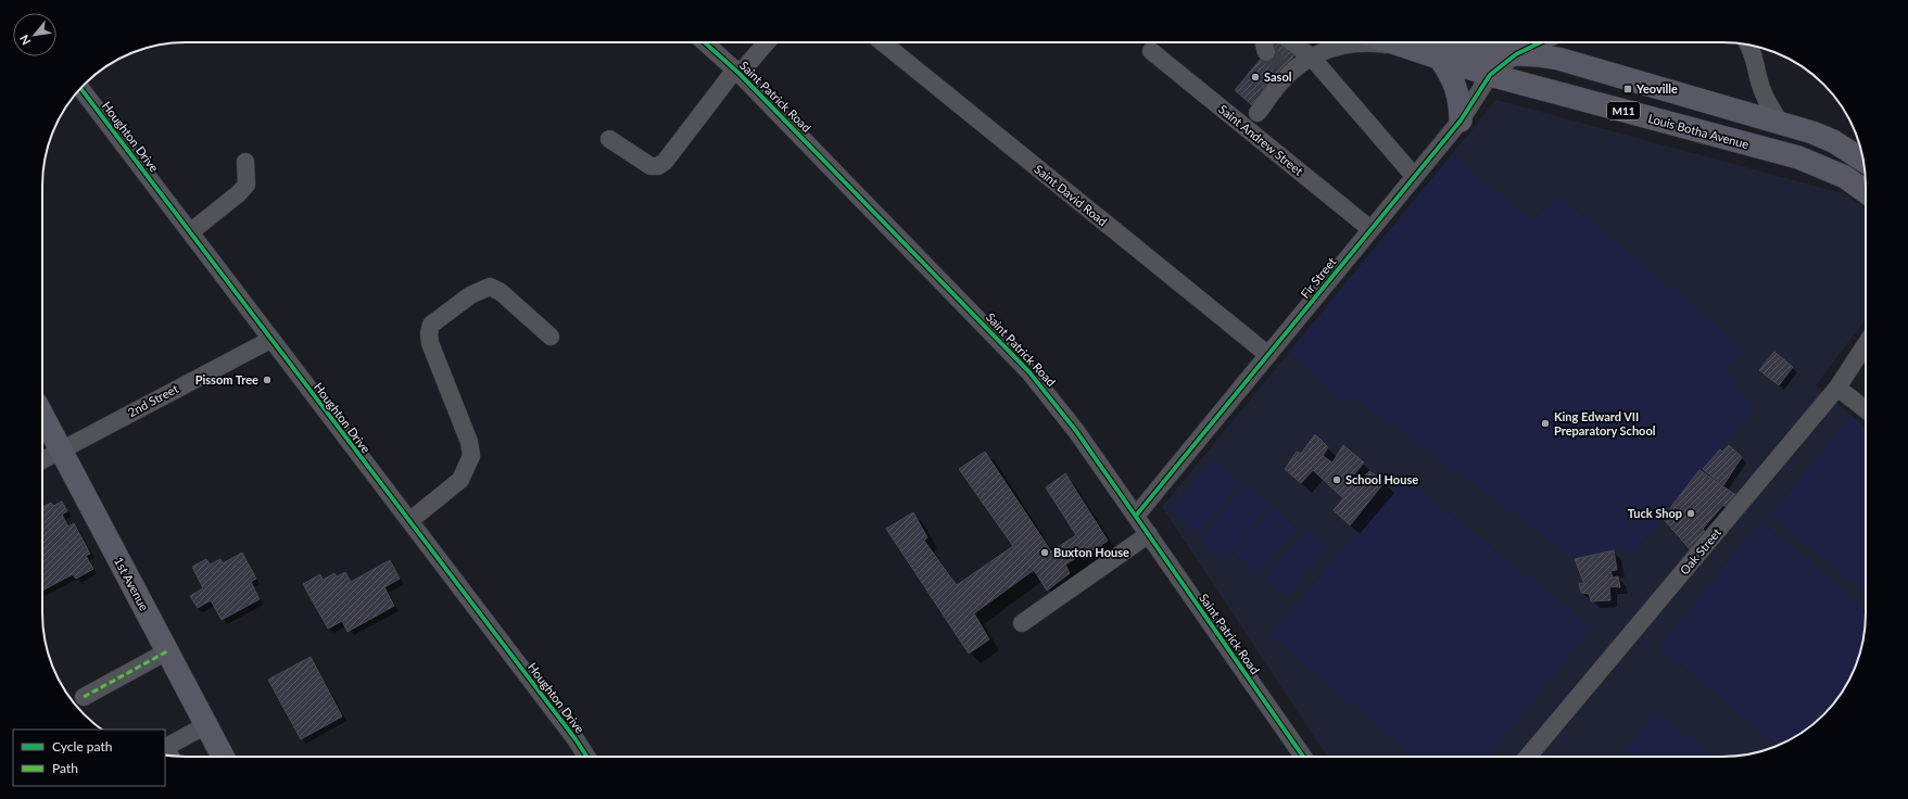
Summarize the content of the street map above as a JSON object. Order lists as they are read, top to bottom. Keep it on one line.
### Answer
{"streets":{"main road":["M11","Louis Botha Avenue","1st Avenue"],"street":["Saint Patrick Road","Houghton Drive","Saint Andrew Street","Saint David Road","Fir Street","2nd Street","Oak Street"]},"crossings":[["Saint Patrick Road","Fir Street"],["Louis Botha Avenue","Fir Street"],["Houghton Drive","2nd Street"],["Saint Andrew Street","Fir Street"],["Saint David Road","Fir Street"],["2nd Street","1st Avenue"]],"places":{"other":["Sasol","Pissom Tree","King Edward VII Preparatory School","School House","Tuck Shop","Buxton House"],"transit":["Yeoville"]},"legend":["Cycle path","Path"],"north":"bottom left"}
